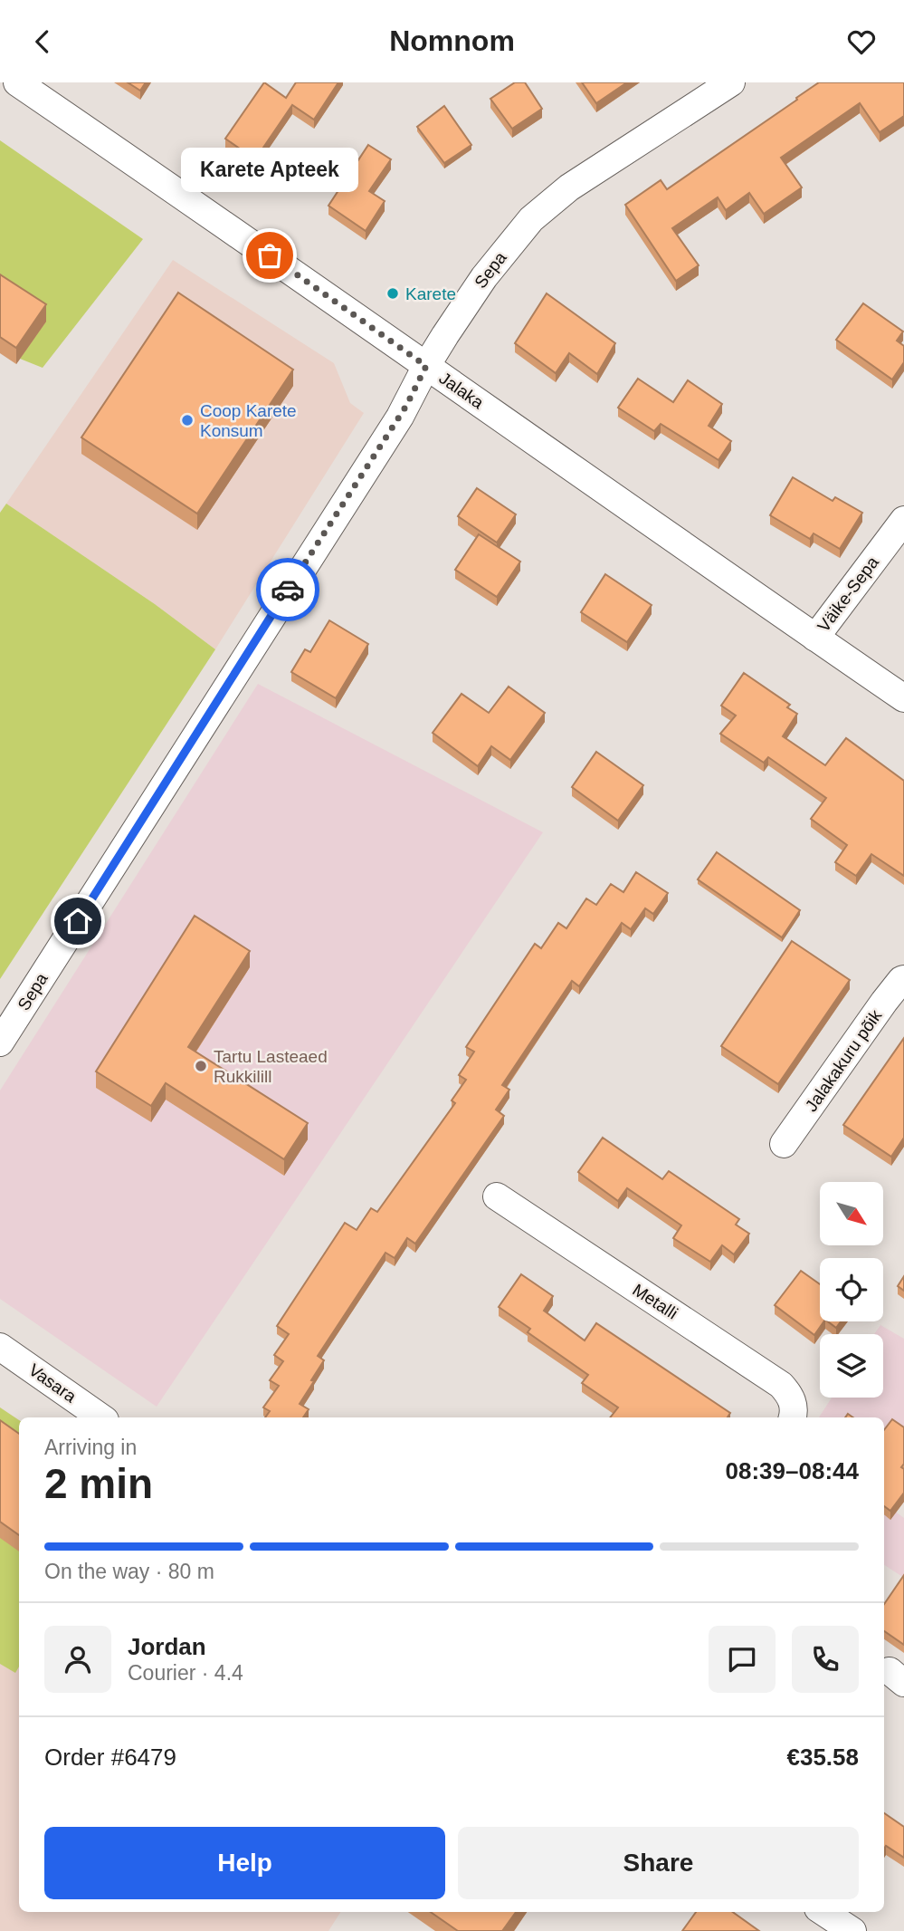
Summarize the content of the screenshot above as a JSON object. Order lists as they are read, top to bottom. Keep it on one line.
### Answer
{"streets":{"street":["Sepa","Jalaka","Väike-Sepa","Jalakakuru põik","Metalli","Vasara"]},"crossings":[["Sepa","Jalaka"],["Jalaka","Väike-Sepa"]],"places":["Karete Apteek","Karete","Coop Karete Konsum","Tartu Lasteaed Rukkilill"],"north":"bottom right","page":{"header":"Nomnom","bubble":"Karete Apteek","heading":["2 min","Arriving in","08:39–08:44"],"panel":["Jordan","Courier · 4.4","Order #6479","€35.58"],"bar":"On the way · 80 m","buttons":["Help","Share"]}}
